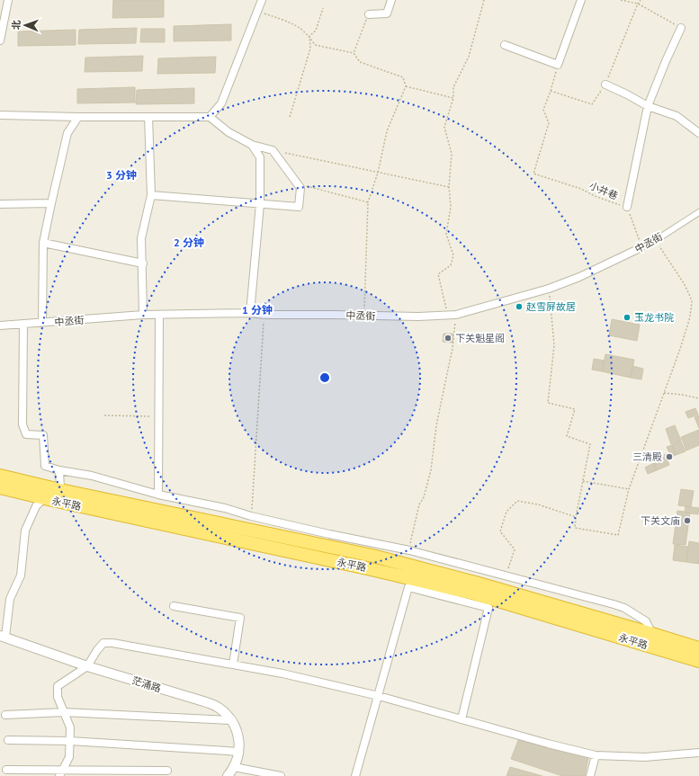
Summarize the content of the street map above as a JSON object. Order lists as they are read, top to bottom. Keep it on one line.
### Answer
{"streets":{"highway":["永平路"],"street":["中丞街","茫涌路"],"path":["小井巷"]},"crossings":[["小井巷","中丞街"]],"places":["赵雪屏故居","玉龙书院","下关魁星阁","三清殿","下关文庙"],"north":"left","rings":["3 分钟","2 分钟","1 分钟"]}
